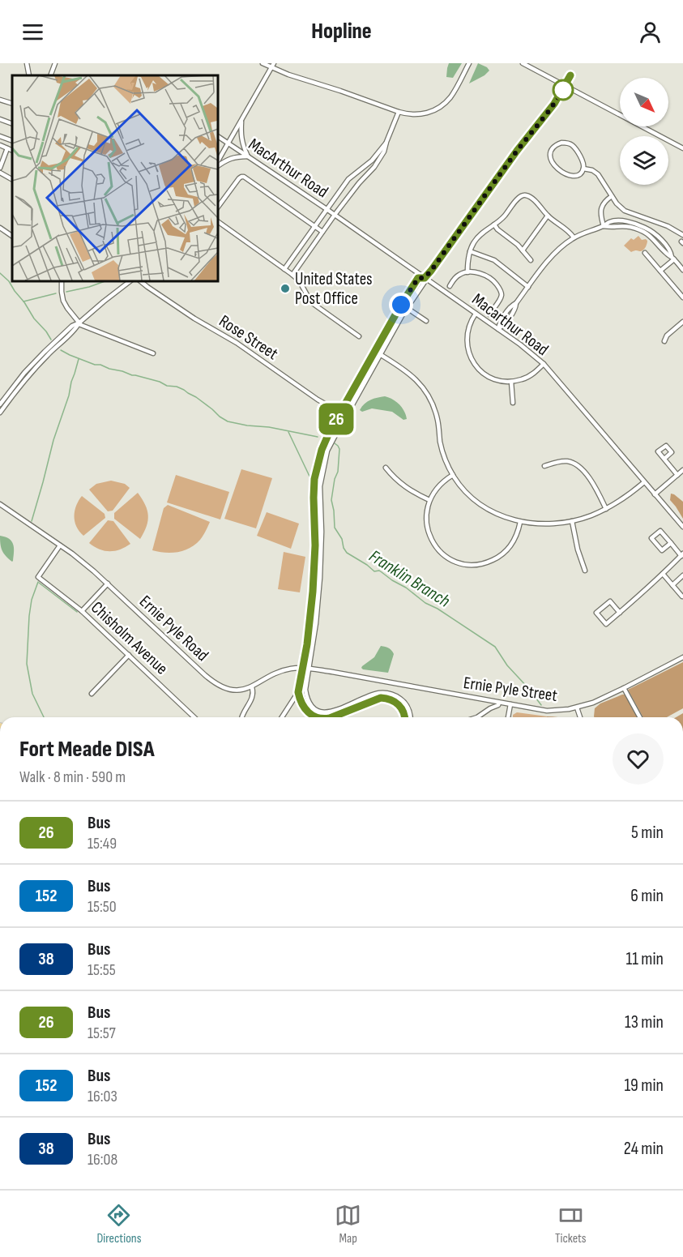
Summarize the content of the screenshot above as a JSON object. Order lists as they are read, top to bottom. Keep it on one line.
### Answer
{"streets":{"street":["MacArthur Road","Macarthur Road","Rose Street","Ernie Pyle Road","Chisholm Avenue","Ernie Pyle Street"]},"crossings":[["MacArthur Road","Macarthur Road"],["Ernie Pyle Road","Chisholm Avenue"],["Ernie Pyle Road","Ernie Pyle Street"]],"water":["Franklin Branch"],"places":["United States Post Office"],"lines":["bus line 26"],"north":"bottom right","page":{"header":"Hopline","on_map":"26","heading":["Fort Meade DISA","Walk · 8 min · 590 m"],"list":[{"mark":"26","name":"Bus","note":"15:49","value":"5 min"},{"mark":"152","name":"Bus","note":"15:50","value":"6 min"},{"mark":"38","name":"Bus","note":"15:55","value":"11 min"},{"mark":"26","name":"Bus","note":"15:57","value":"13 min"},{"mark":"152","name":"Bus","note":"16:03","value":"19 min"},{"mark":"38","name":"Bus","note":"16:08","value":"24 min"}],"tabs":["Directions","Map","Tickets"]}}
